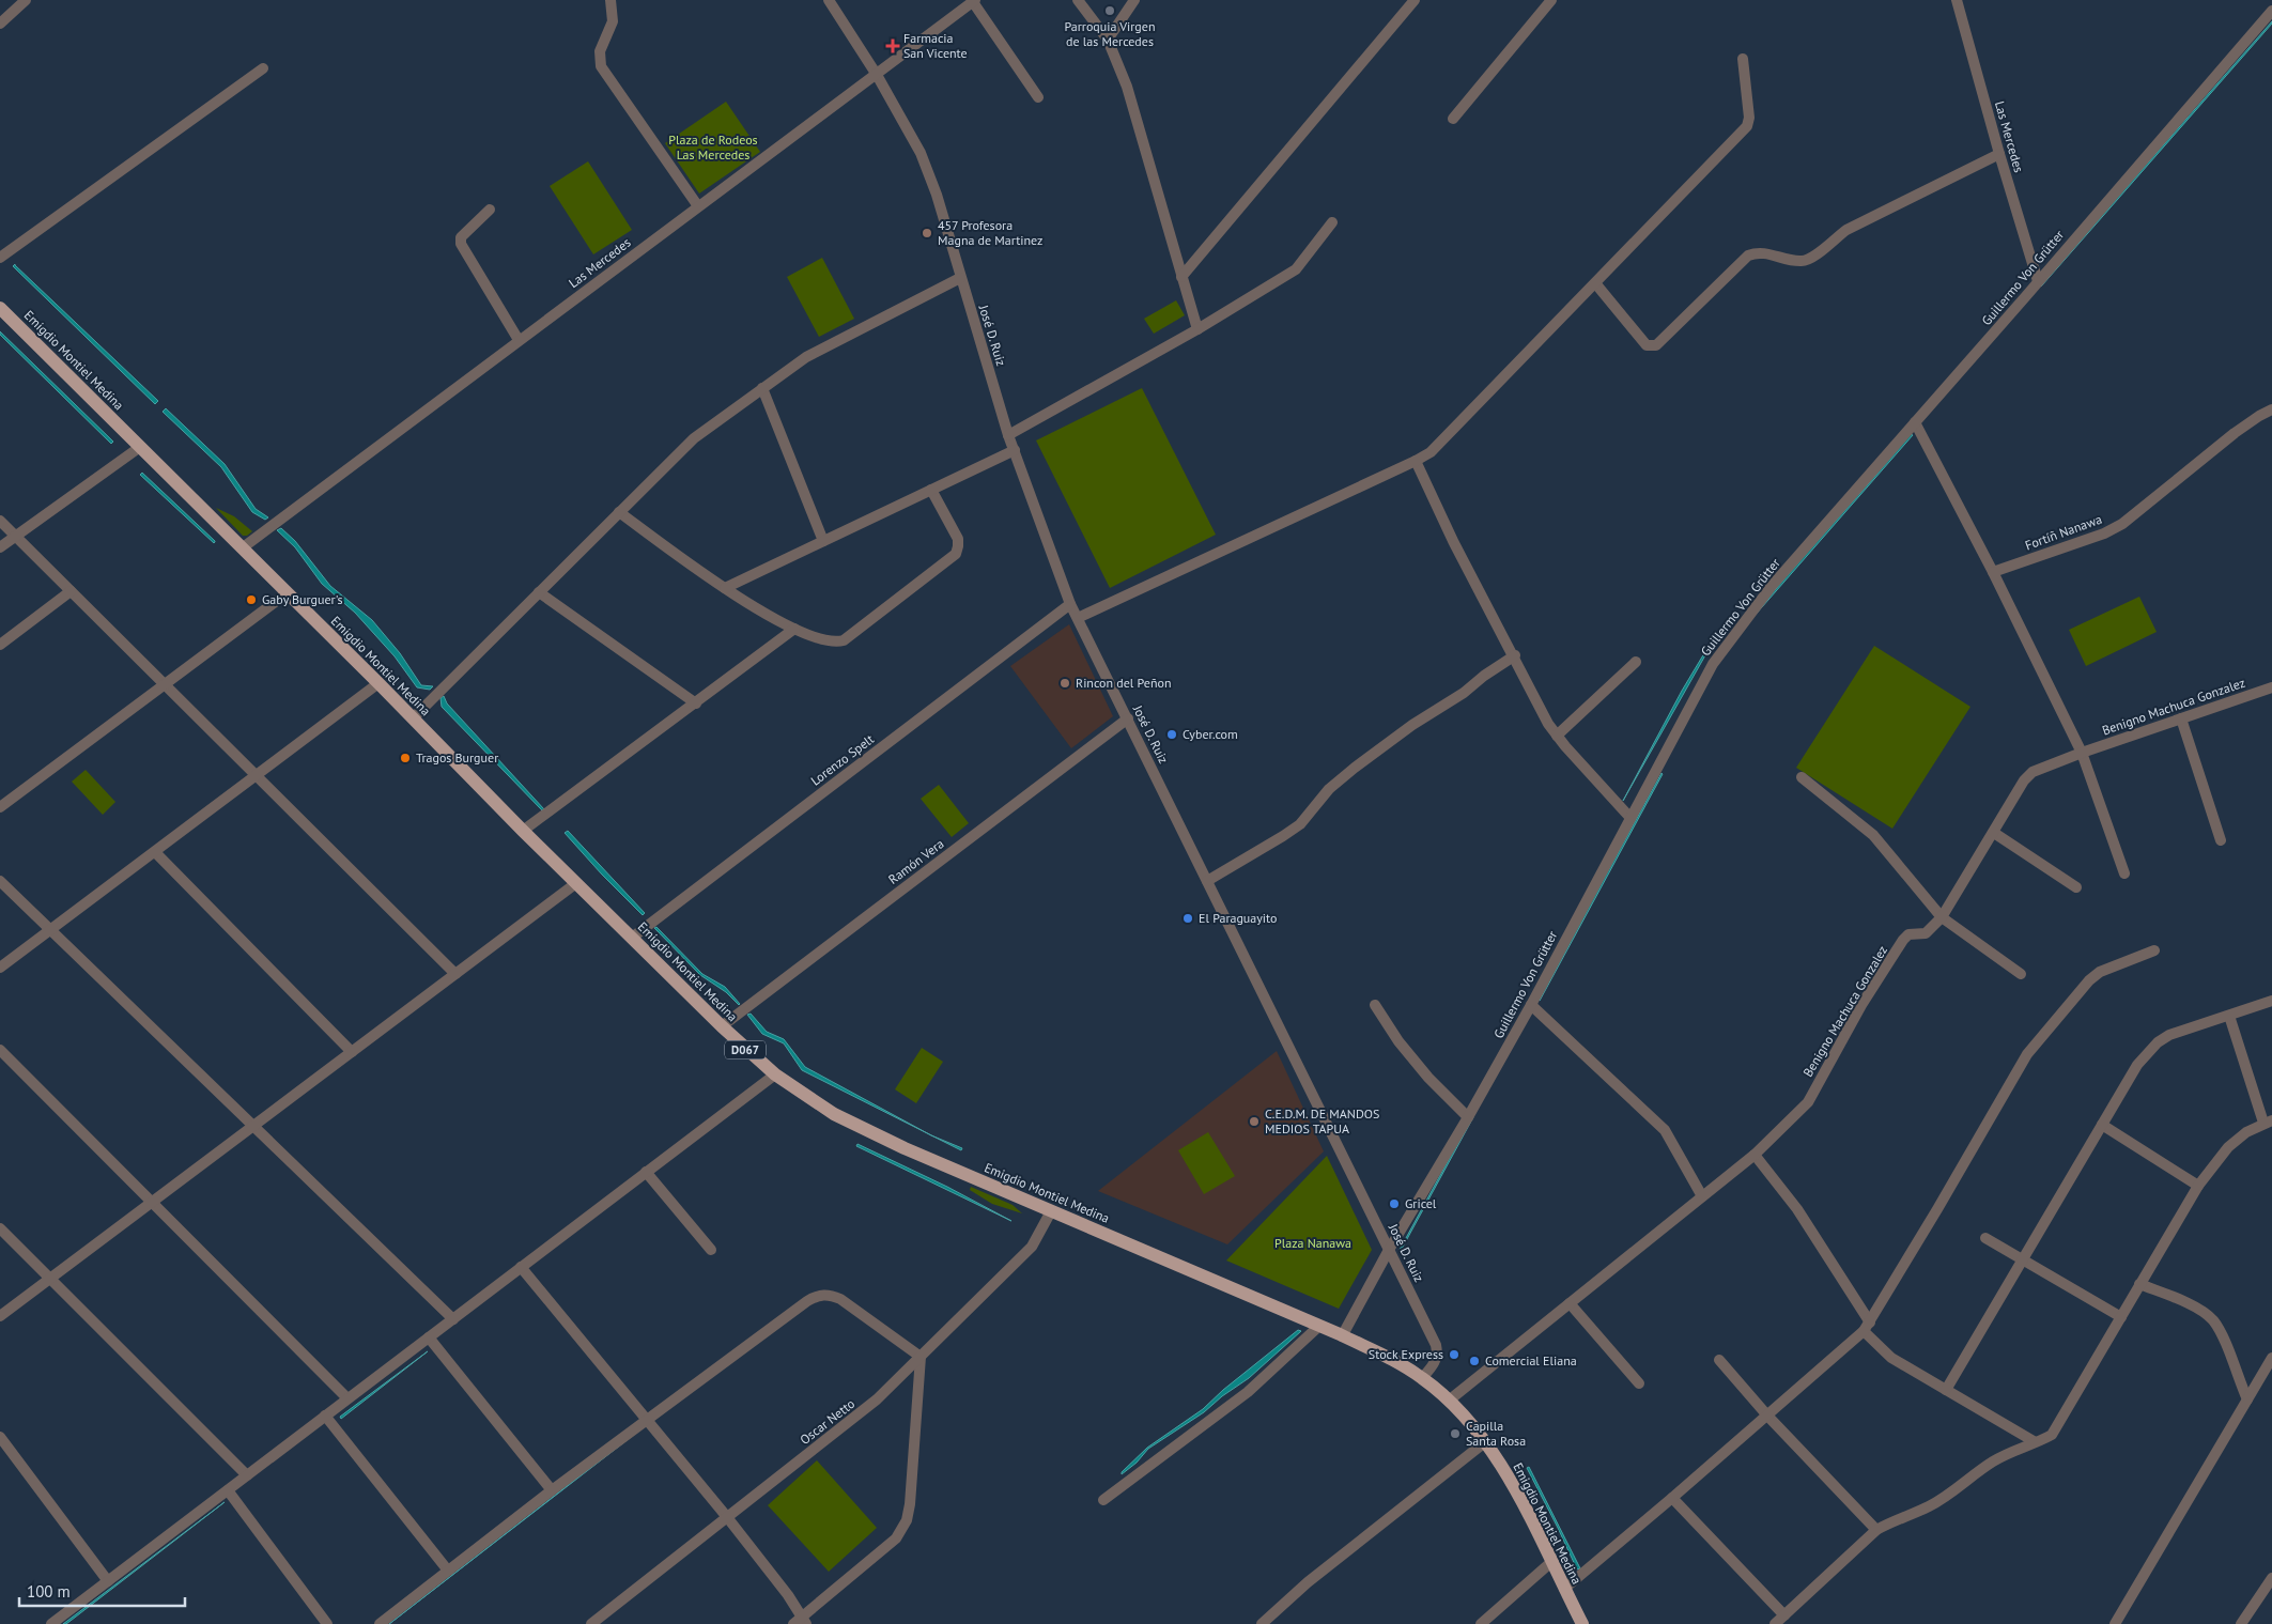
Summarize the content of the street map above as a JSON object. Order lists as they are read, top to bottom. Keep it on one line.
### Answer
{"streets":{"main road":["Emigdio Montiel Medina","D067"],"street":["Las Mercedes","Guillermo Von Grütter","José D. Ruiz","Fortíñ Nanawa","Benigno Machuca Gonzalez","Lorenzo Spelt","Ramón Vera","Oscar Netto"]},"crossings":[["Las Mercedes","Guillermo Von Grütter"],["Las Mercedes","José D. Ruiz"],["Las Mercedes","Emigdio Montiel Medina"],["Guillermo Von Grütter","José D. Ruiz"],["Guillermo Von Grütter","Emigdio Montiel Medina"],["José D. Ruiz","Emigdio Montiel Medina"],["José D. Ruiz","Lorenzo Spelt"],["José D. Ruiz","Ramón Vera"],["Emigdio Montiel Medina","Benigno Machuca Gonzalez"],["Emigdio Montiel Medina","Lorenzo Spelt"],["Emigdio Montiel Medina","Ramón Vera"],["Emigdio Montiel Medina","Oscar Netto"]],"parks":["Plaza de Rodeos Las Mercedes","Plaza Nanawa"],"places":{"other":["Parroquia Virgen de las Mercedes","457 Profesora Magna de Martinez","Gaby Burguer's","Rincon del Peñon","Cyber.com","Tragos Burguer","El Paraguayito","C.E.D.M. DE MANDOS MEDIOS TAPUA","Gricel","Stock Express","Comercial Eliana","Capilla Santa Rosa"],"health":["Farmacia San Vicente"]},"scale_bar":"100 m"}
